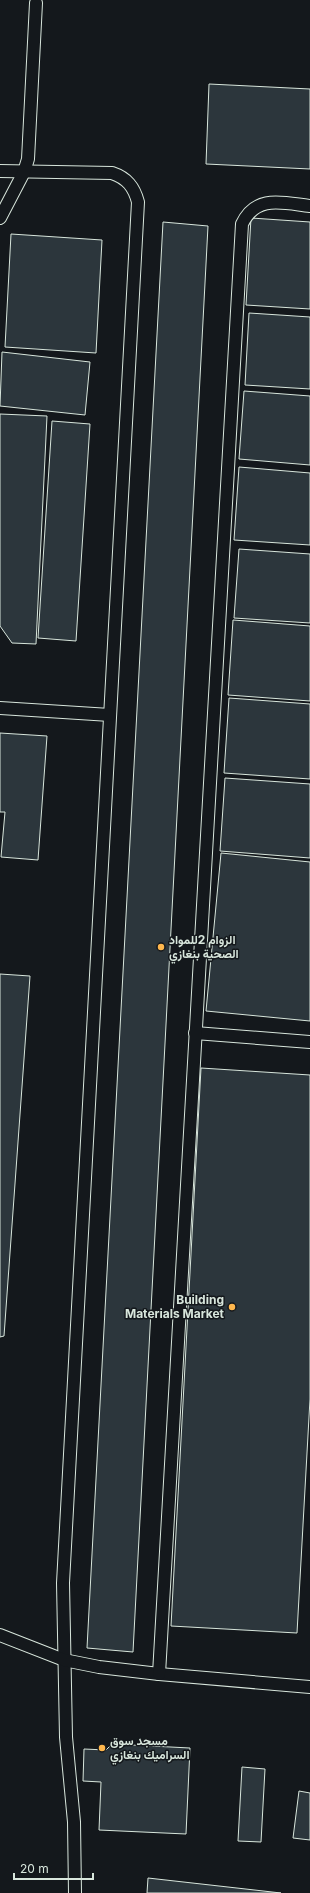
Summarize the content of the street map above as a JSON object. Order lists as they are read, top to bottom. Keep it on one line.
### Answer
{"places":["الزوام 2للمواد الصحية بنغازي","Building Materials Market","مسجد سوق السراميك بنغازي"],"scale_bar":"20 m"}
